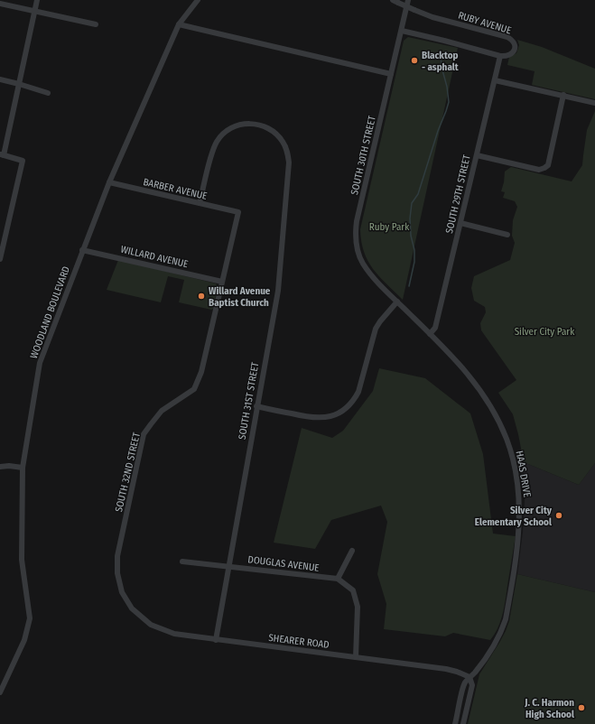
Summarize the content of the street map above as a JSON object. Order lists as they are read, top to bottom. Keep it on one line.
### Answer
{"streets":{"street":["RUBY AVENUE","SOUTH 30TH STREET","BARBER AVENUE","SOUTH 29TH STREET","WILLARD AVENUE","WOODLAND BOULEVARD","SOUTH 31ST STREET","SOUTH 32ND STREET","HAAS DRIVE","DOUGLAS AVENUE","SHEARER ROAD"]},"crossings":[["RUBY AVENUE","SOUTH 29TH STREET"],["SOUTH 30TH STREET","HAAS DRIVE"],["BARBER AVENUE","WOODLAND BOULEVARD"],["BARBER AVENUE","SOUTH 31ST STREET"],["BARBER AVENUE","SOUTH 32ND STREET"],["SOUTH 29TH STREET","HAAS DRIVE"],["WILLARD AVENUE","WOODLAND BOULEVARD"],["WILLARD AVENUE","SOUTH 32ND STREET"],["SOUTH 31ST STREET","DOUGLAS AVENUE"],["SOUTH 31ST STREET","SHEARER ROAD"],["SOUTH 32ND STREET","SHEARER ROAD"],["HAAS DRIVE","SHEARER ROAD"]],"parks":["Ruby Park","Silver City Park"],"places":["Blacktop - asphalt","Willard Avenue Baptist Church","Silver City Elementary School","J. C. Harmon High School"]}
